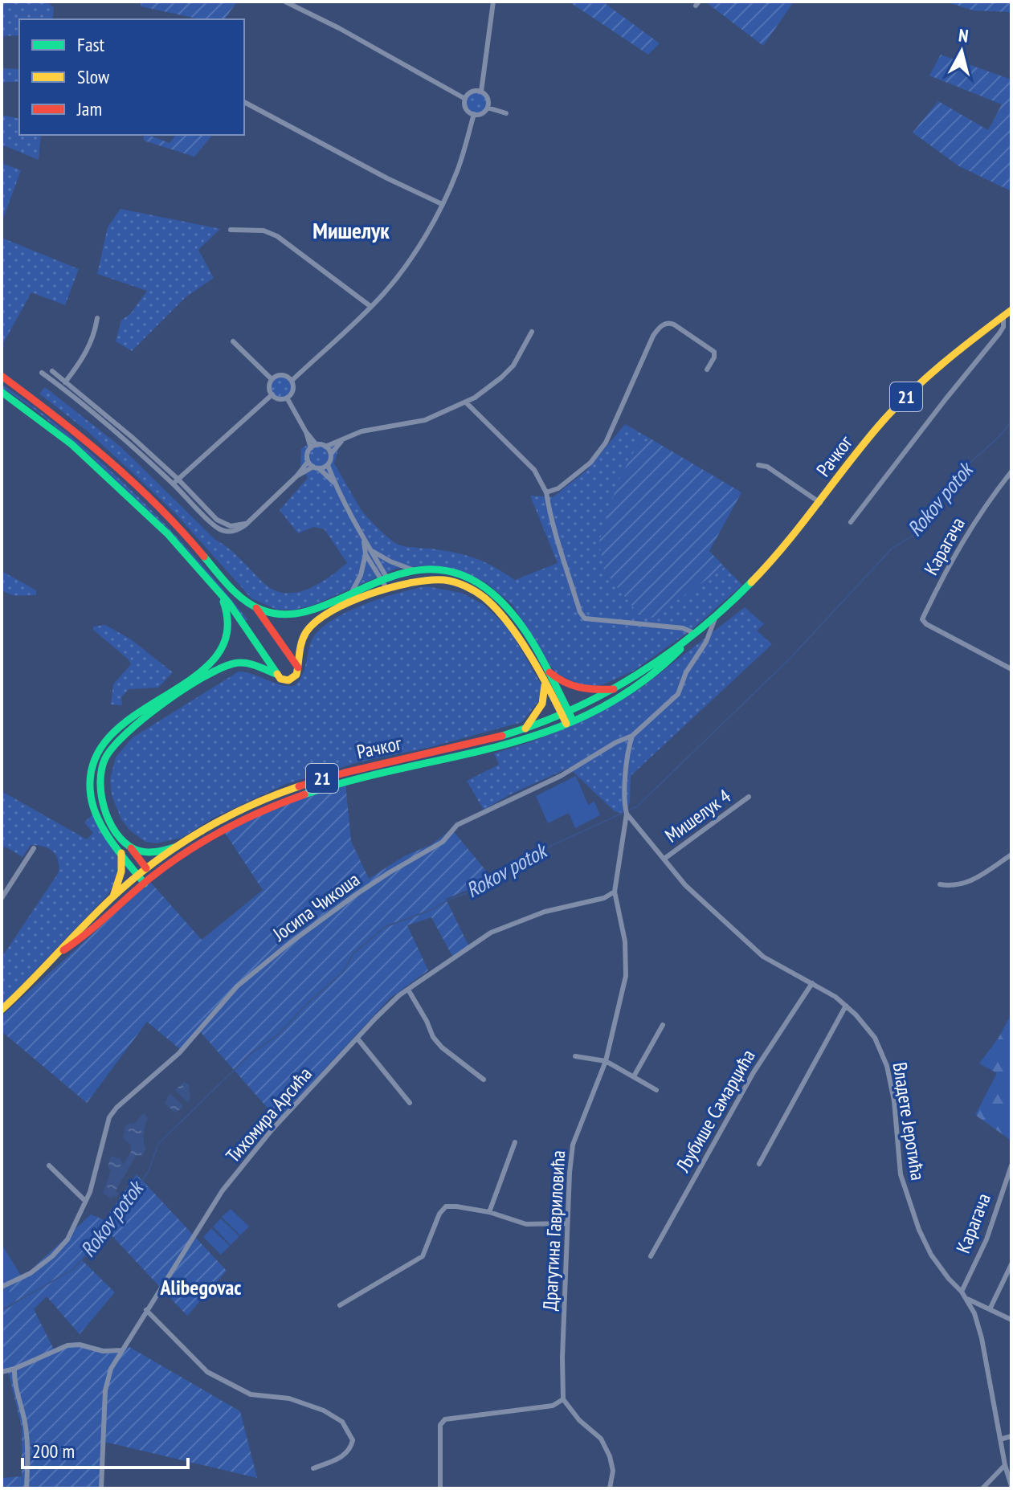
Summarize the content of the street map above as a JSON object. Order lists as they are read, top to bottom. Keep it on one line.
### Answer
{"streets":{"main road":["21","Рачког"],"street":["Карагача","Мишелук 4","Јосипа Чикоша","Љубише Самарџића","Тихомира Арсића","Владете Јеротића","Драгутина Гавриловића"]},"crossings":[["Рачког","Јосипа Чикоша"],["Карагача","Владете Јеротића"],["Мишелук 4","Владете Јеротића"],["Јосипа Чикоша","Драгутина Гавриловића"],["Љубише Самарџића","Владете Јеротића"],["Тихомира Арсића","Драгутина Гавриловића"],["Владете Јеротића","Драгутина Гавриловића"]],"districts":["Мишелук","Alibegovac"],"water":["Rokov potok"],"legend":["Fast","Slow","Jam"],"scale_bar":"200 m","north":"top"}
